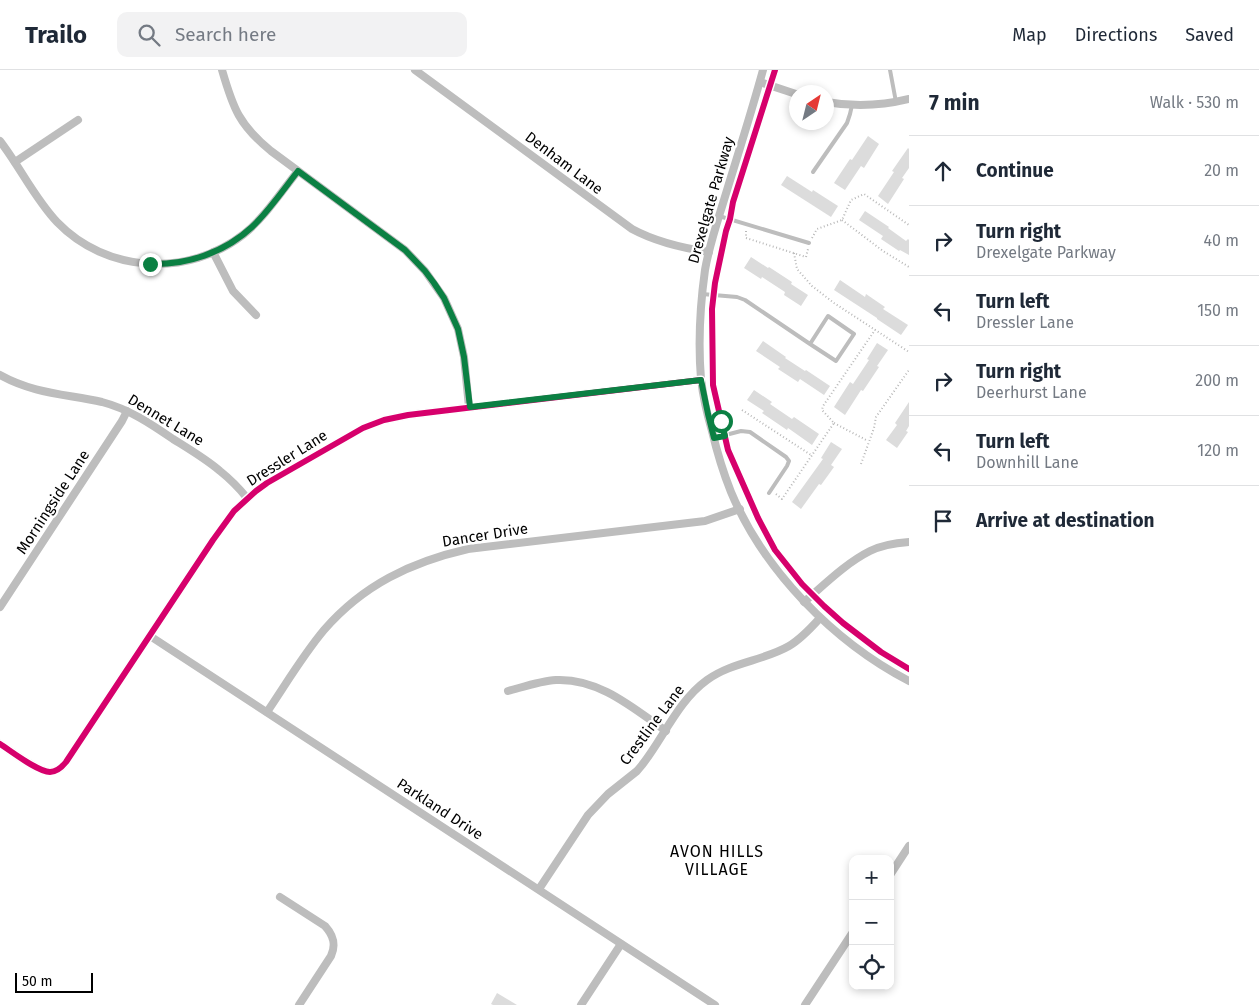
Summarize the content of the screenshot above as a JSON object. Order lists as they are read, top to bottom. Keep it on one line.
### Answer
{"streets":{"street":["Denham Lane","Drexelgate Parkway","Dennet Lane","Dressler Lane","Morningside Lane","Dancer Drive","Crestline Lane","Parkland Drive"]},"crossings":[["Denham Lane","Drexelgate Parkway"],["Drexelgate Parkway","Dressler Lane"],["Drexelgate Parkway","Dancer Drive"],["Drexelgate Parkway","Crestline Lane"],["Dennet Lane","Dressler Lane"],["Dennet Lane","Morningside Lane"],["Dressler Lane","Parkland Drive"],["Dancer Drive","Parkland Drive"],["Crestline Lane","Parkland Drive"]],"districts":["AVON HILLS VILLAGE"],"scale_bar":"50 m","north":"top right","page":{"header":"Trailo","search":"Search here","nav":["Map","Directions","Saved"],"heading":["7 min","Walk · 530 m"],"list":[["Continue","20 m"],["Turn right","Drexelgate Parkway","40 m"],["Turn left","Dressler Lane","150 m"],["Turn right","Deerhurst Lane","200 m"],["Turn left","Downhill Lane","120 m"],"Arrive at destination"],"map_buttons":["+","−"],"scale":"50 m"}}
